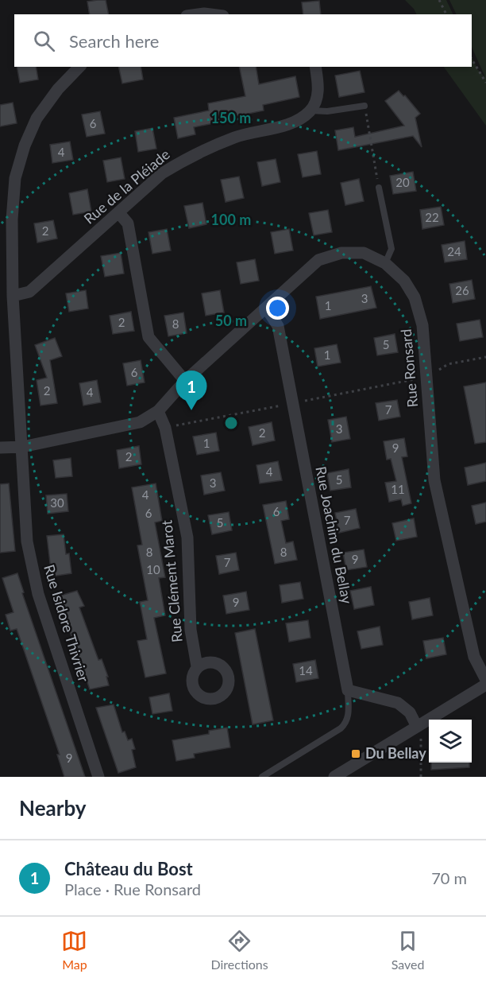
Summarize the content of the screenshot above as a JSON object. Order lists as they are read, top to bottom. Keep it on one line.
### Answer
{"streets":{"street":["Rue de la Pléiade","Rue Ronsard","Rue Joachim du Bellay","Rue Clément Marot","Rue Isidore Thivrier"]},"crossings":[["Rue Ronsard","Rue Joachim du Bellay"],["Rue Ronsard","Rue Clément Marot"],["Rue Ronsard","Rue Isidore Thivrier"]],"places":{"transit":["Du Bellay"]},"house_numbers":["6","4","20","22","2","24","26","3","1","2","8","5","1","6","2","4","7","3","2","1","9","2","4","5","3","11","4","30","6","6","7","5","8","8","9","7","10","9","14","9"],"page":{"search":"Search here","pins":"1","heading":"Nearby","list":[{"mark":"1","name":"Château du Bost","note":"Place · Rue Ronsard","value":"70 m"}],"nav":["Map","Directions","Saved"]},"rings":["150 m","100 m","50 m"]}
